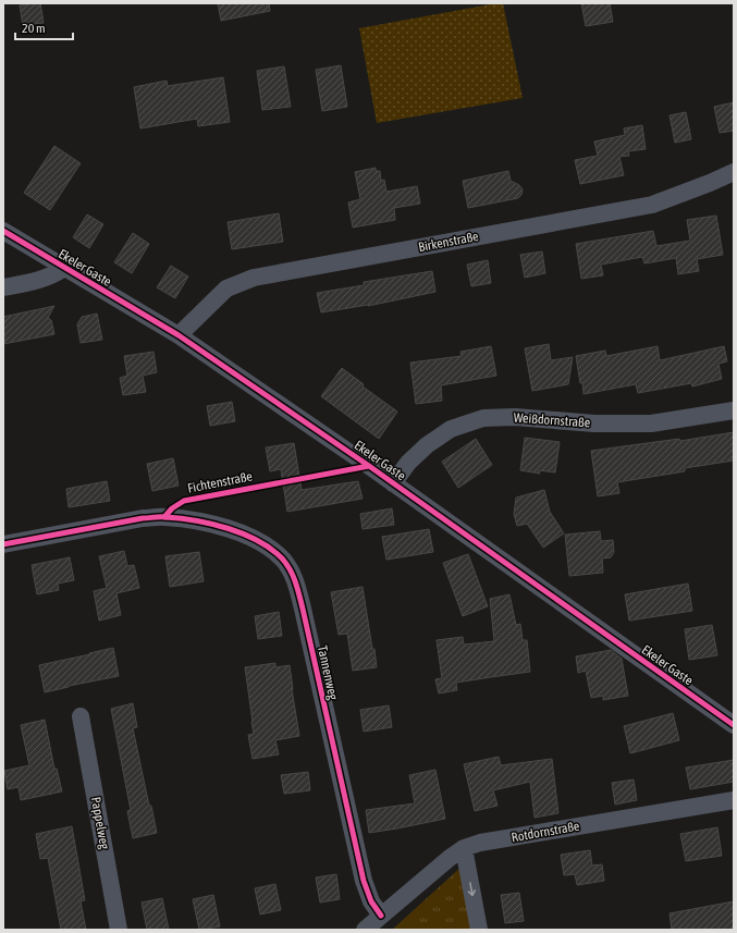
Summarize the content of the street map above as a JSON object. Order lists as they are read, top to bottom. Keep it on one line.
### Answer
{"streets":{"street":["Birkenstraße","Ekeler Gaste","Weißdornstraße","Tannenweg","Pappelweg","Rotdornstraße"],"cycle path":["Fichtenstraße"]},"crossings":[["Birkenstraße","Ekeler Gaste"],["Ekeler Gaste","Weißdornstraße"],["Tannenweg","Rotdornstraße"]],"scale_bar":"20 m"}
